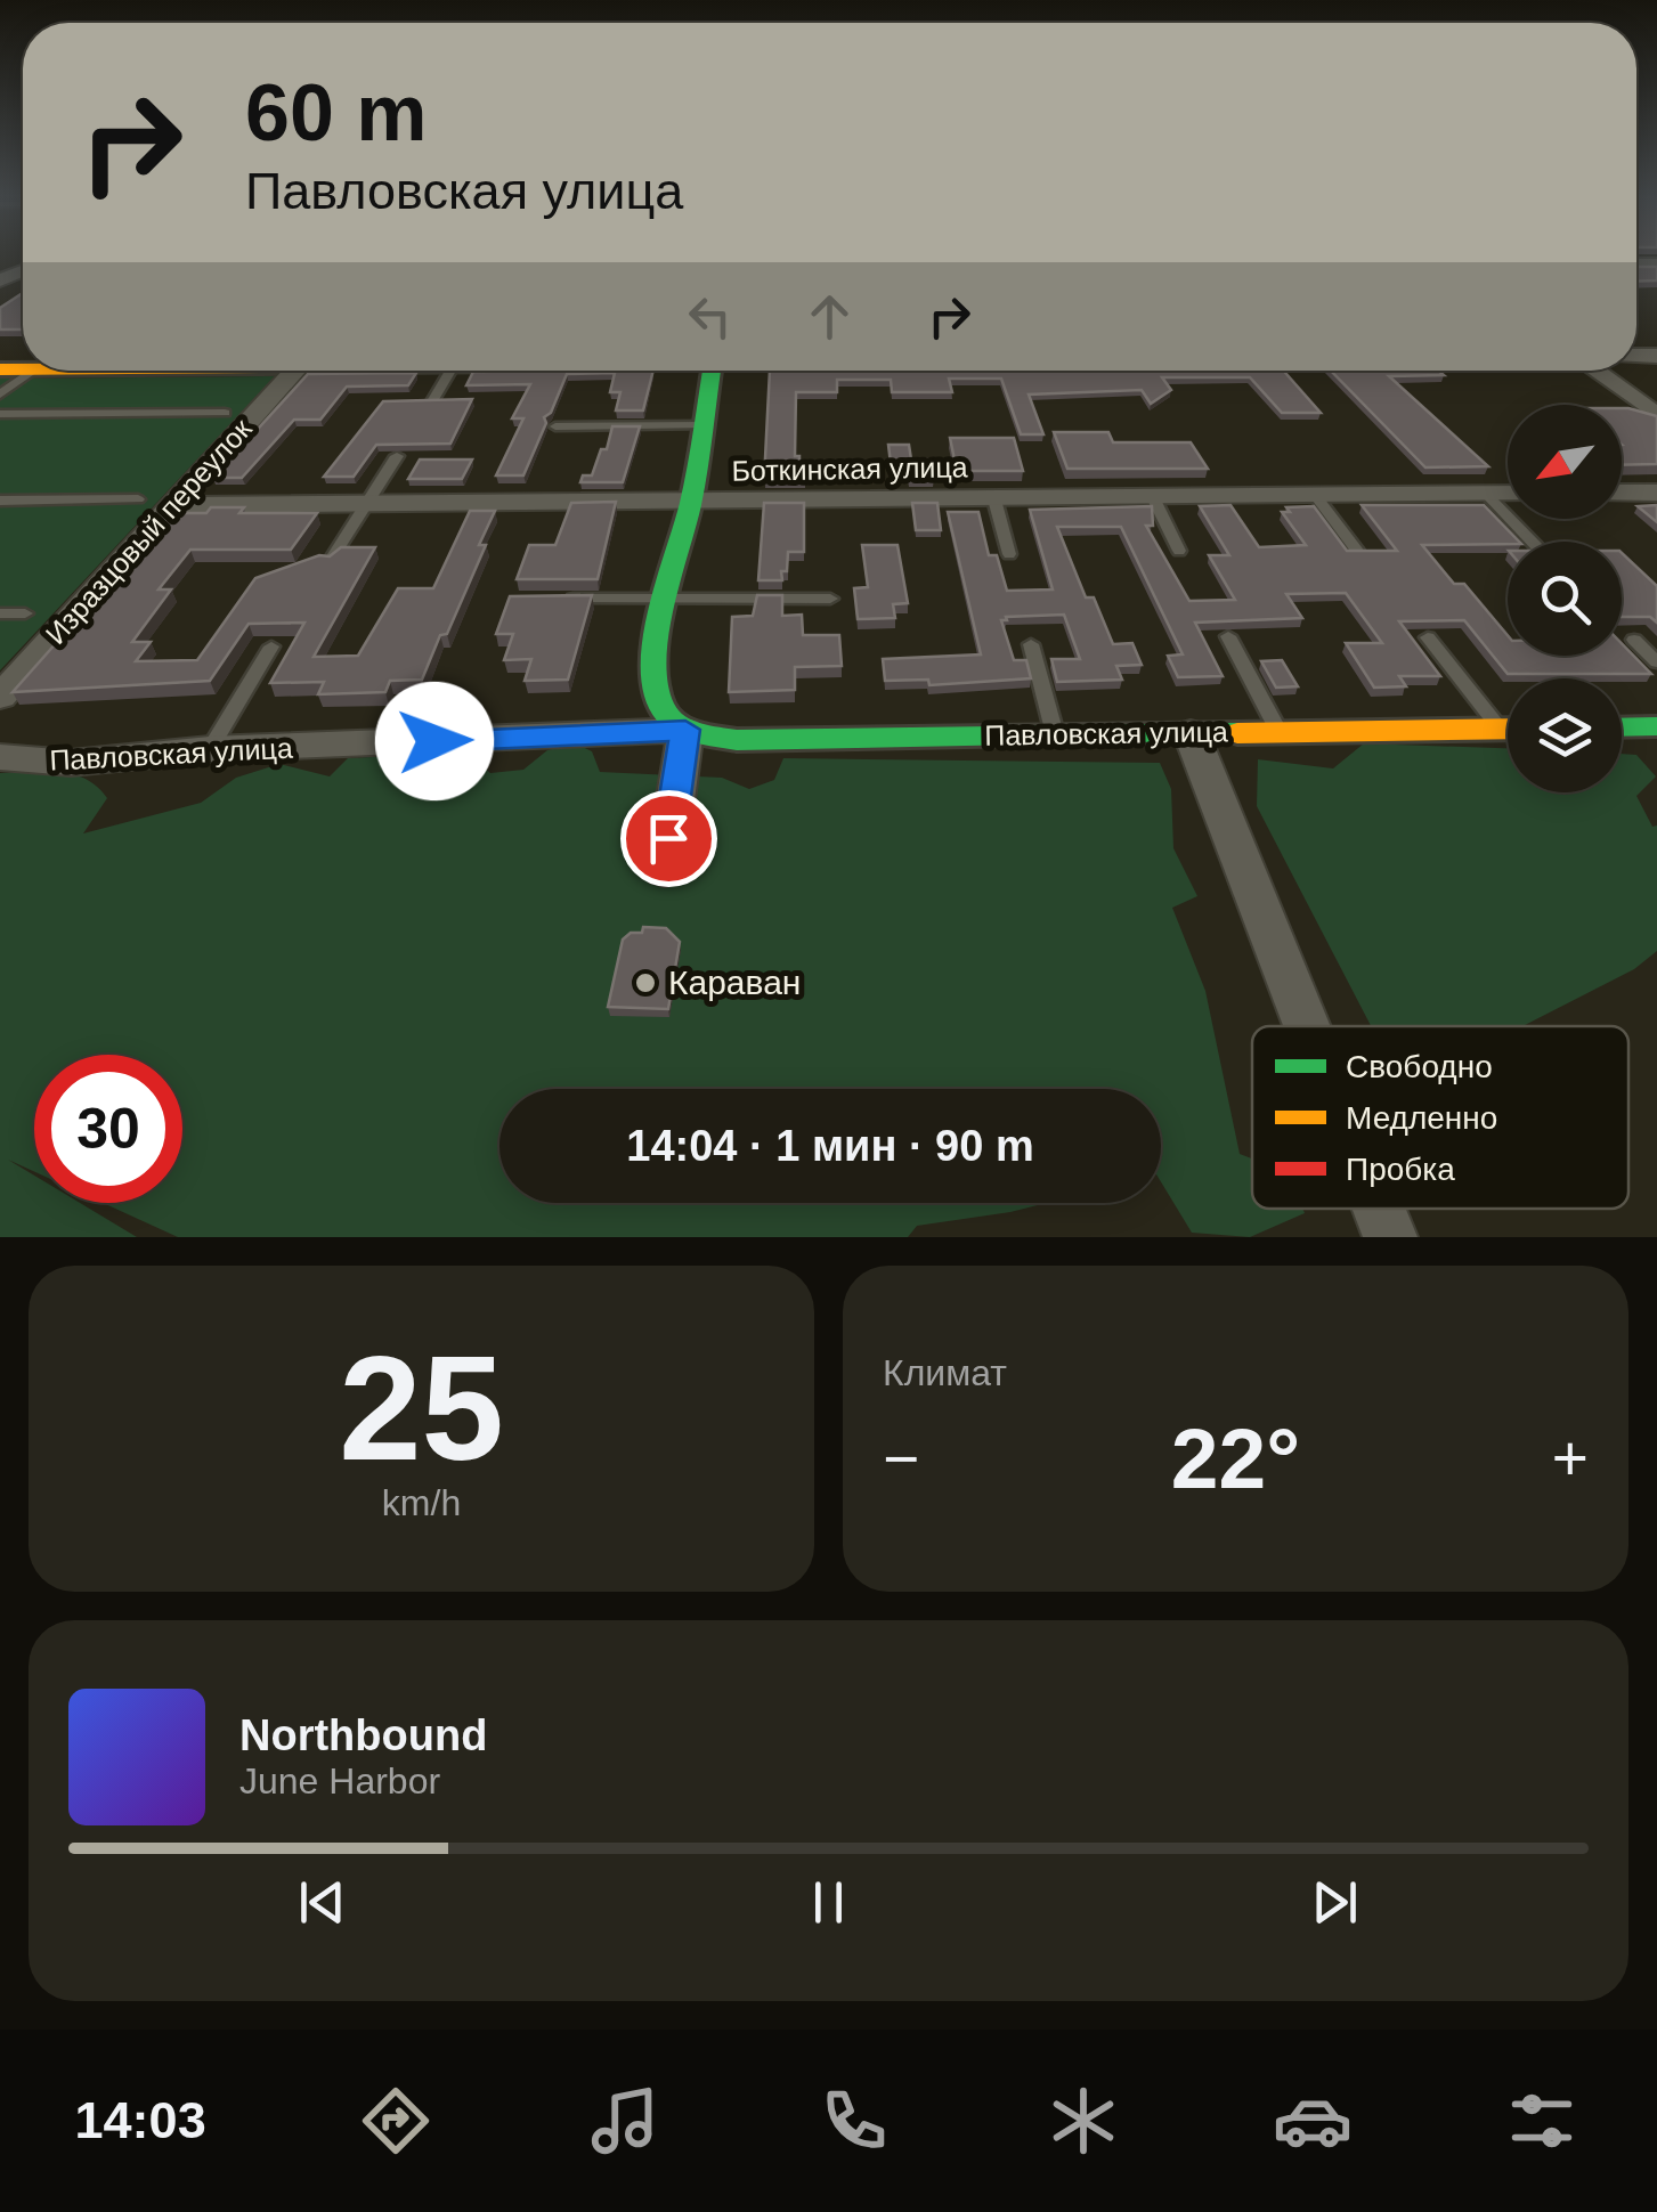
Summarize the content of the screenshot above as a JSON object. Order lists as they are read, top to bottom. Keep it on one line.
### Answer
{"streets":{"street":["Боткинская улица","Изразцовый переулок","Павловская улица"]},"crossings":[["Боткинская улица","Изразцовый переулок"]],"places":["Караван"],"legend":["Свободно","Медленно","Пробка"],"north":"bottom left","page":{"turn":["60 m","Павловская улица"],"limit":"30","trip":"14:04 · 1 мин · 90 m","tile":[["25","km/h"],"Климат"],"heat":["−","22°","+"],"song":["Northbound","June Harbor"],"tabs":"14:03"}}
